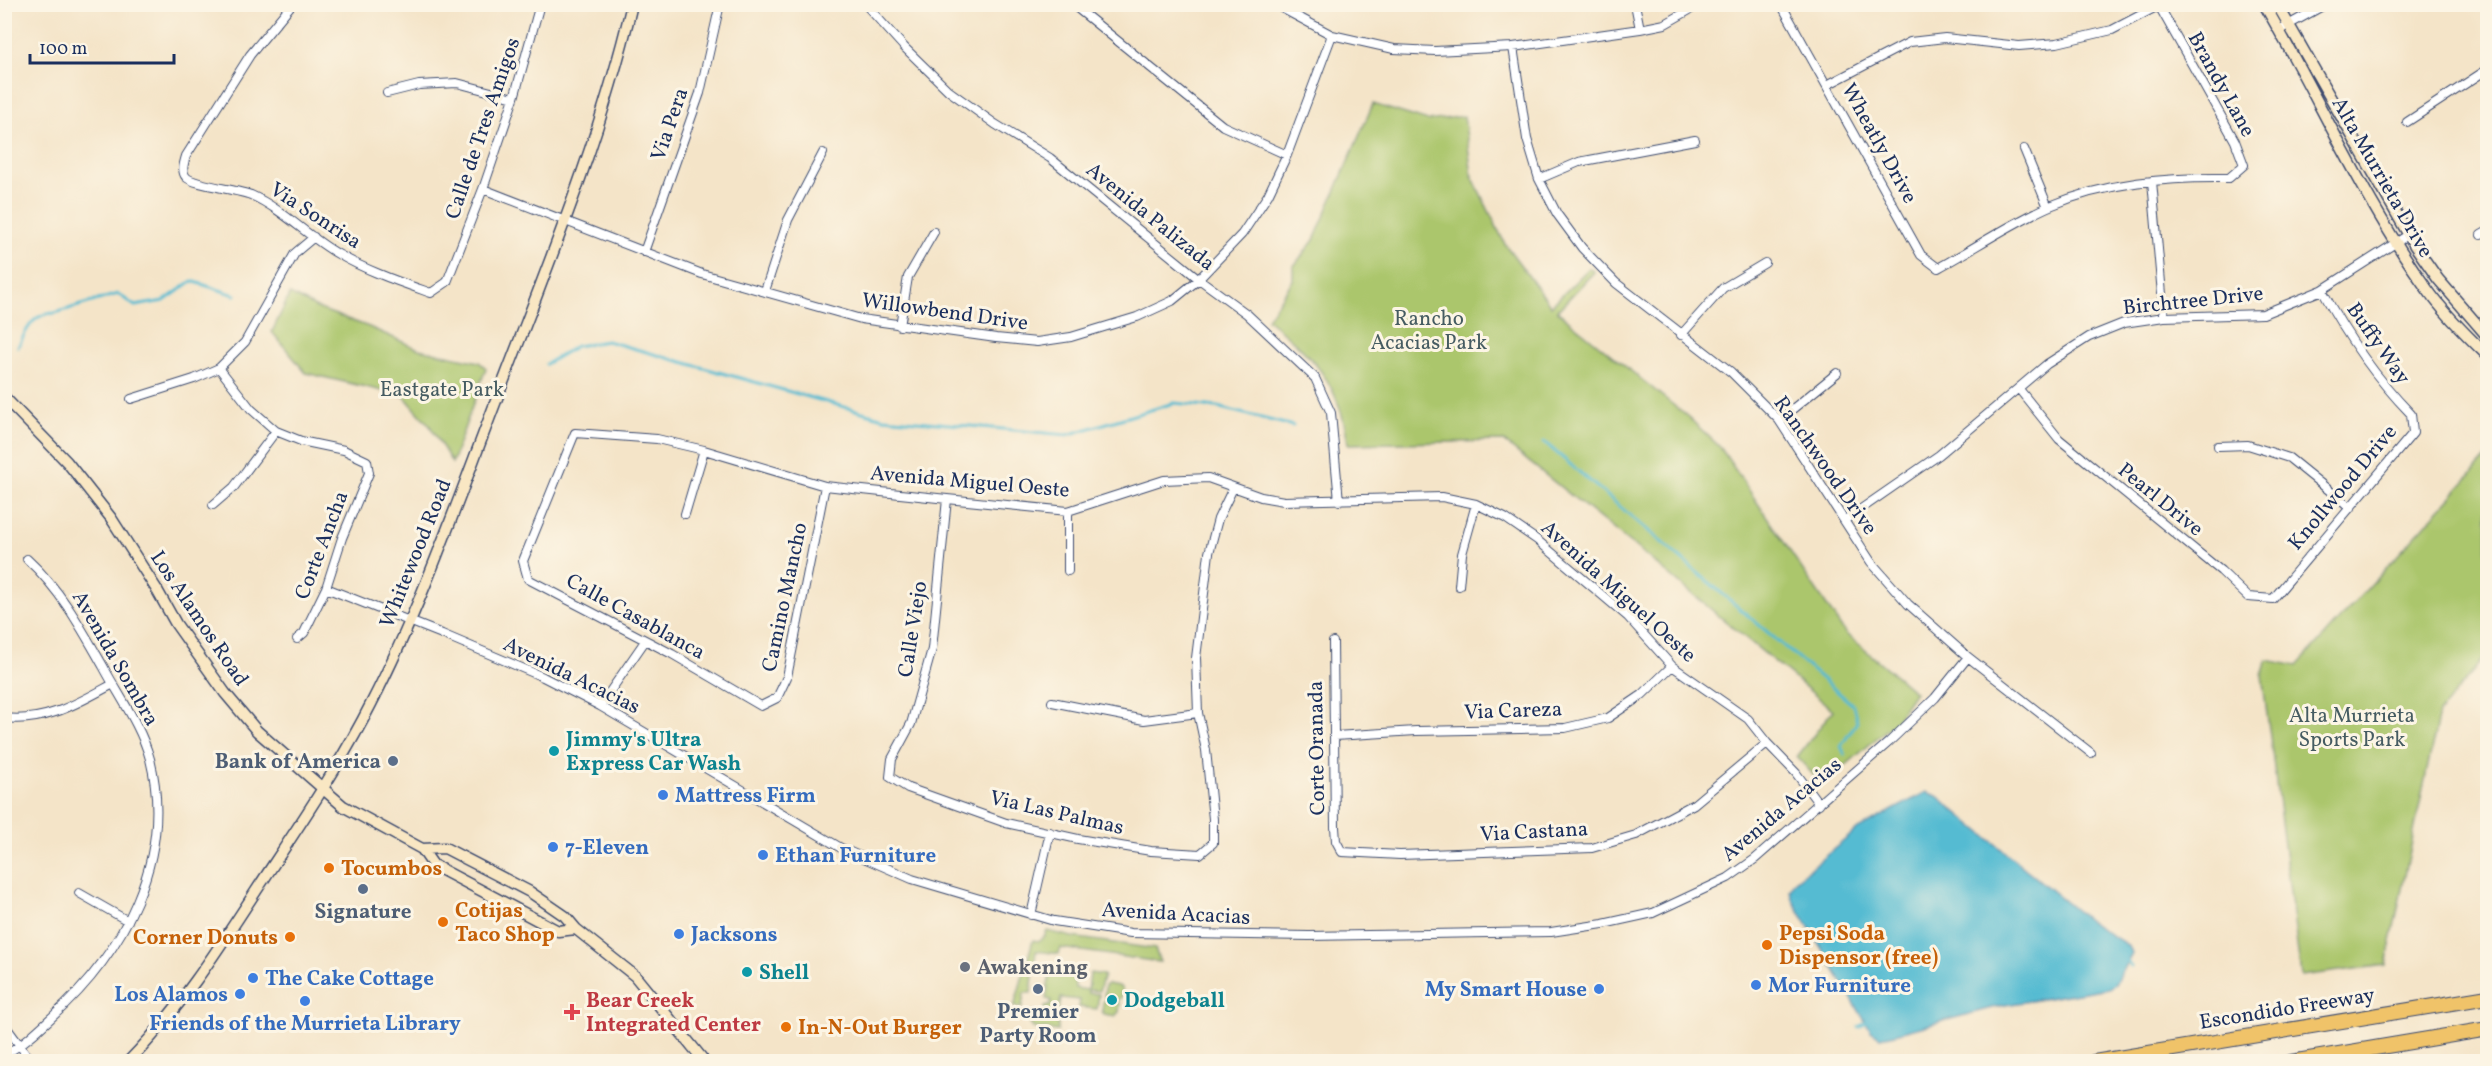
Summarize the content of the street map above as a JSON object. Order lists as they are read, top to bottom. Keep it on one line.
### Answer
{"streets":{"highway":["Escondido Freeway"],"main road":["Alta Murrieta Drive","Whitewood Road","Los Alamos Road"],"street":["Brandy Lane","Via Pera","Calle de Tres Amigos","Wheatly Drive","Via Sonrisa","Avenida Palizada","Birchtree Drive","Willowbend Drive","Buffy Way","Ranchwood Drive","Avenida Miguel Oeste","Knollwood Drive","Pearl Drive","Corte Ancha","Camino Mancho","Calle Casablanca","Calle Viejo","Avenida Sombra","Avenida Acacias","Via Careza","Corte Oranada","Via Las Palmas","Via Castana"]},"crossings":[["Via Pera","Willowbend Drive"],["Calle de Tres Amigos","Via Sonrisa"],["Calle de Tres Amigos","Willowbend Drive"],["Alta Murrieta Drive","Birchtree Drive"],["Avenida Palizada","Willowbend Drive"],["Avenida Palizada","Avenida Miguel Oeste"],["Birchtree Drive","Buffy Way"],["Birchtree Drive","Ranchwood Drive"],["Birchtree Drive","Pearl Drive"],["Willowbend Drive","Whitewood Road"],["Buffy Way","Knollwood Drive"],["Ranchwood Drive","Avenida Acacias"],["Avenida Miguel Oeste","Camino Mancho"],["Avenida Miguel Oeste","Calle Casablanca"],["Avenida Miguel Oeste","Calle Viejo"],["Avenida Miguel Oeste","Avenida Acacias"],["Avenida Miguel Oeste","Via Careza"],["Avenida Miguel Oeste","Via Las Palmas"],["Avenida Miguel Oeste","Via Castana"],["Knollwood Drive","Pearl Drive"],["Corte Ancha","Avenida Acacias"],["Whitewood Road","Los Alamos Road"],["Whitewood Road","Avenida Acacias"],["Camino Mancho","Calle Casablanca"],["Calle Viejo","Via Las Palmas"],["Via Careza","Corte Oranada"],["Corte Oranada","Via Castana"]],"parks":["Rancho Acacias Park","Eastgate Park","Alta Murrieta Sports Park"],"places":{"other":["Jimmy's Ultra Express Car Wash","Bank of America","Mattress Firm","7-Eleven","Ethan Furniture","Tocumbos","Signature","Cotijas Taco Shop","Jacksons","Corner Donuts","Pepsi Soda Dispensor (free)","Awakening","Shell","The Cake Cottage","Mor Furniture","Premier Party Room","My Smart House","Los Alamos","Dodgeball","Friends of the Murrieta Library","In-N-Out Burger"],"health":["Bear Creek Integrated Center"]},"scale_bar":"100 m"}
